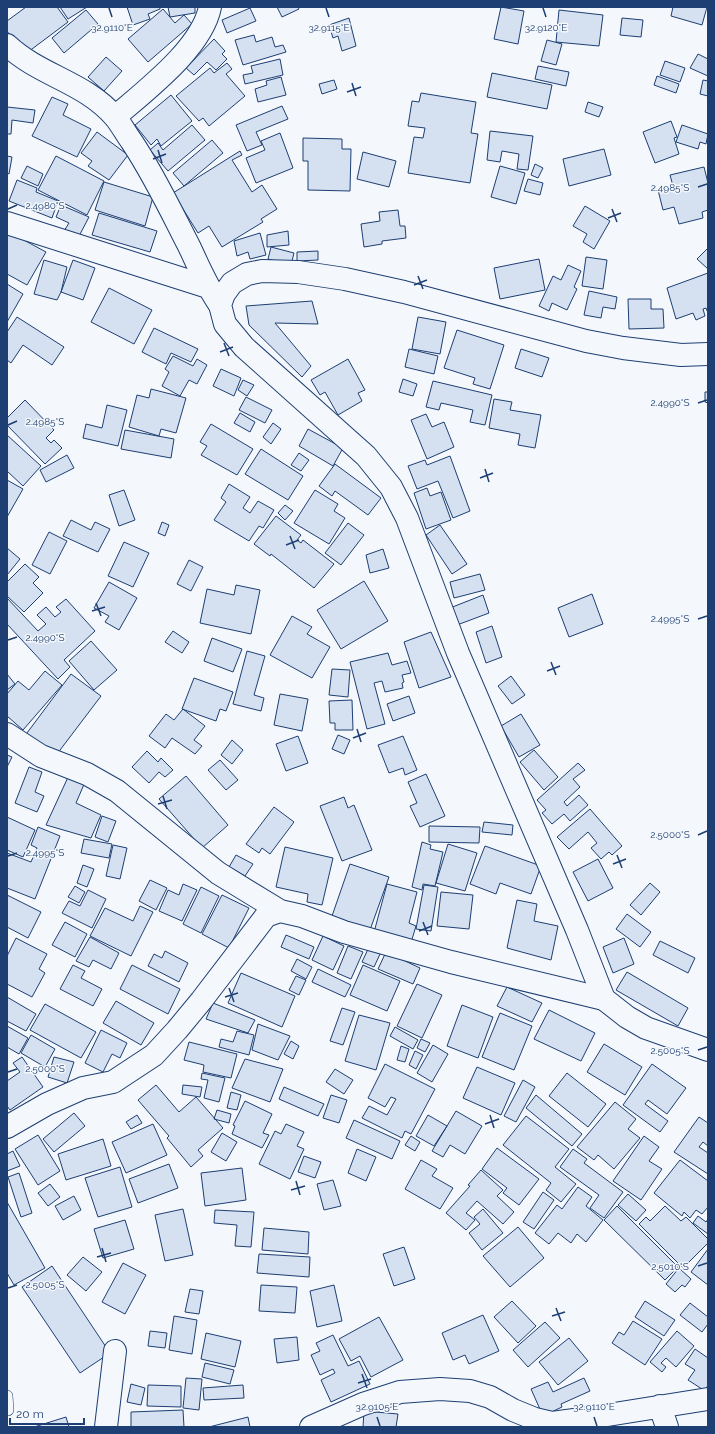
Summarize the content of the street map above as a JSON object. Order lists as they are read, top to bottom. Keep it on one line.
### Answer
{"scale_bar":"20 m","coordinates":["32.9115°E","32.9110°E","32.9120°E","2.4985°S","2.4980°S","2.4990°S","2.4995°S","2.5000°S","2.5005°S","2.5010°S","32.9105°E"]}
